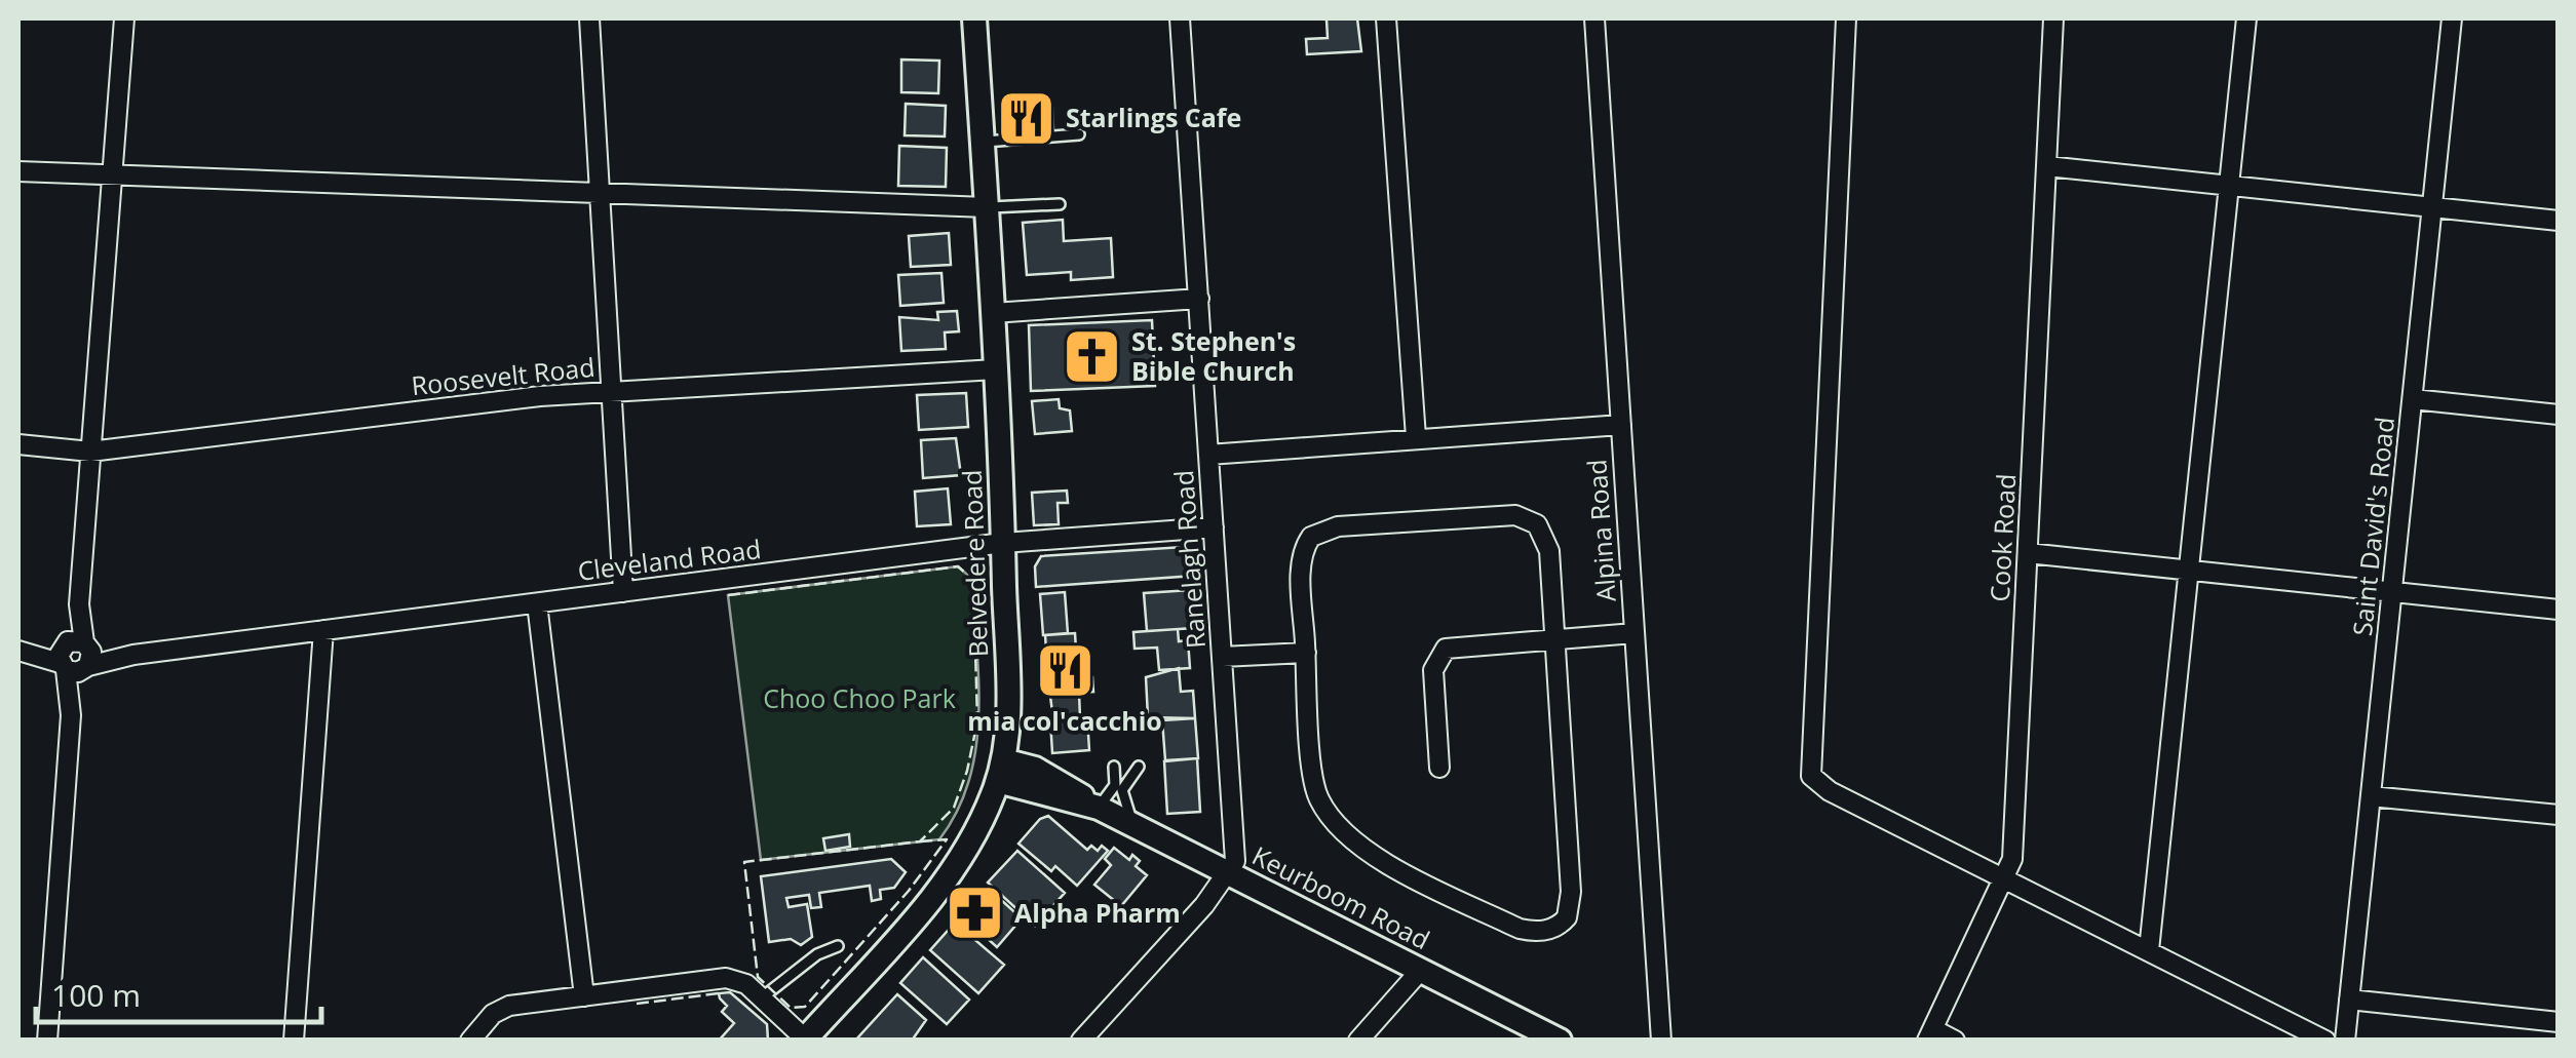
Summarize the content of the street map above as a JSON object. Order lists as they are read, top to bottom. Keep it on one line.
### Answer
{"streets":{"main road":["Belvedere Road","Keurboom Road"],"street":["Roosevelt Road","Saint David's Road","Alpina Road","Cook Road","Ranelagh Road","Cleveland Road"]},"crossings":[["Roosevelt Road","Belvedere Road"],["Ranelagh Road","Cleveland Road"],["Ranelagh Road","Keurboom Road"],["Cleveland Road","Belvedere Road"],["Belvedere Road","Keurboom Road"]],"parks":["Choo Choo Park"],"places":{"restaurant":["Starlings Cafe","mia col'cacchio"],"church":["St. Stephen's Bible Church"],"pharmacy":["Alpha Pharm"]},"scale_bar":"100 m"}
